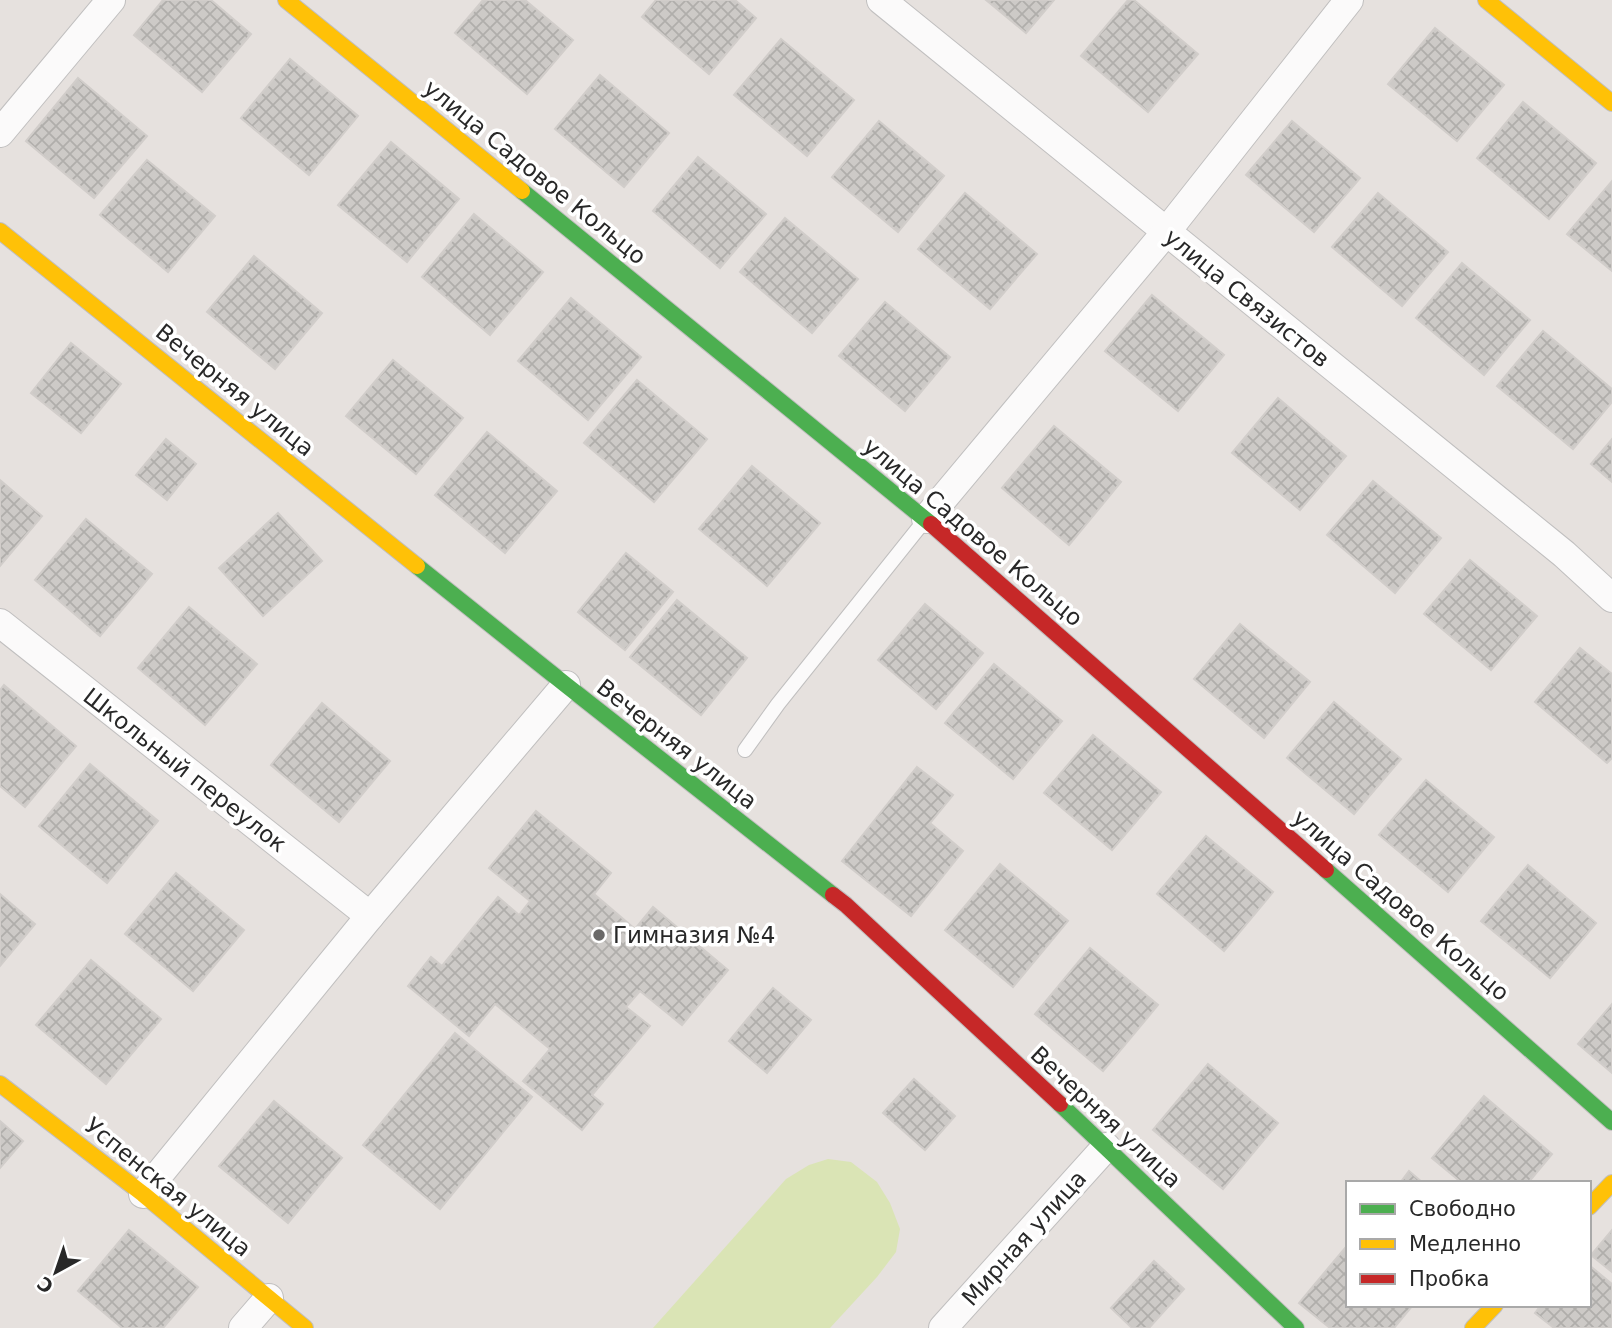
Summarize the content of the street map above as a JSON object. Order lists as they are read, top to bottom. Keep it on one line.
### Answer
{"streets":{"street":["улица Садовое Кольцо","улица Связистов","Вечерняя улица","Школьный переулок","Успенская улица","Мирная улица"]},"crossings":[["Вечерняя улица","Мирная улица"]],"places":["Гимназия №4"],"legend":["Свободно","Медленно","Пробка"],"north":"bottom left"}
